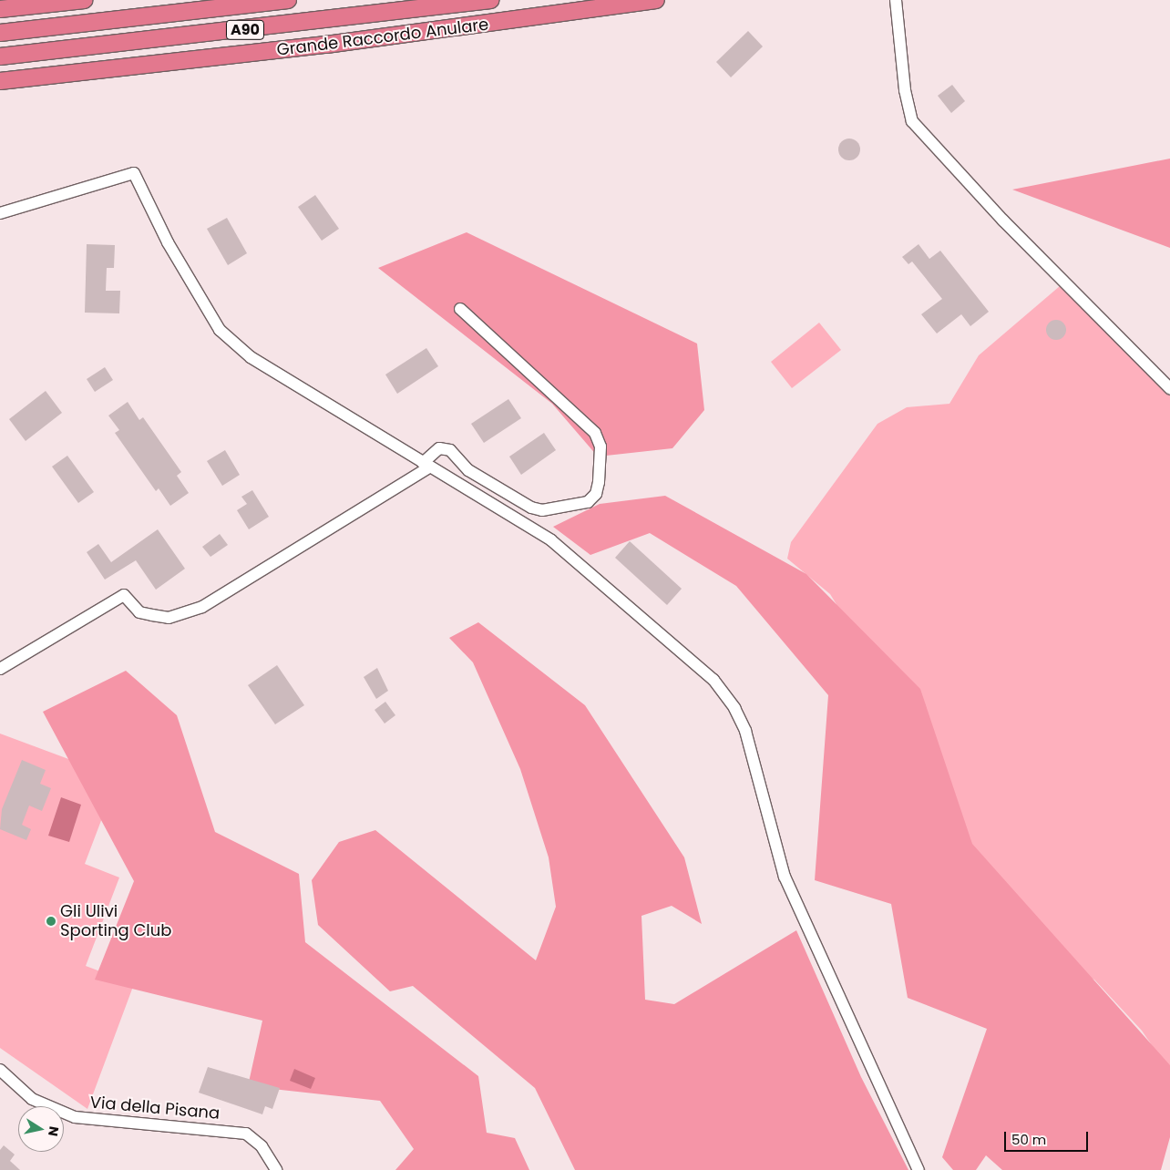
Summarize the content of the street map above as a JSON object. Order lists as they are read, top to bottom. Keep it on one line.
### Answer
{"streets":{"highway":["A90","Grande Raccordo Anulare"],"street":["Via della Pisana"]},"places":["Gli Ulivi Sporting Club"],"scale_bar":"50 m","north":"right"}
